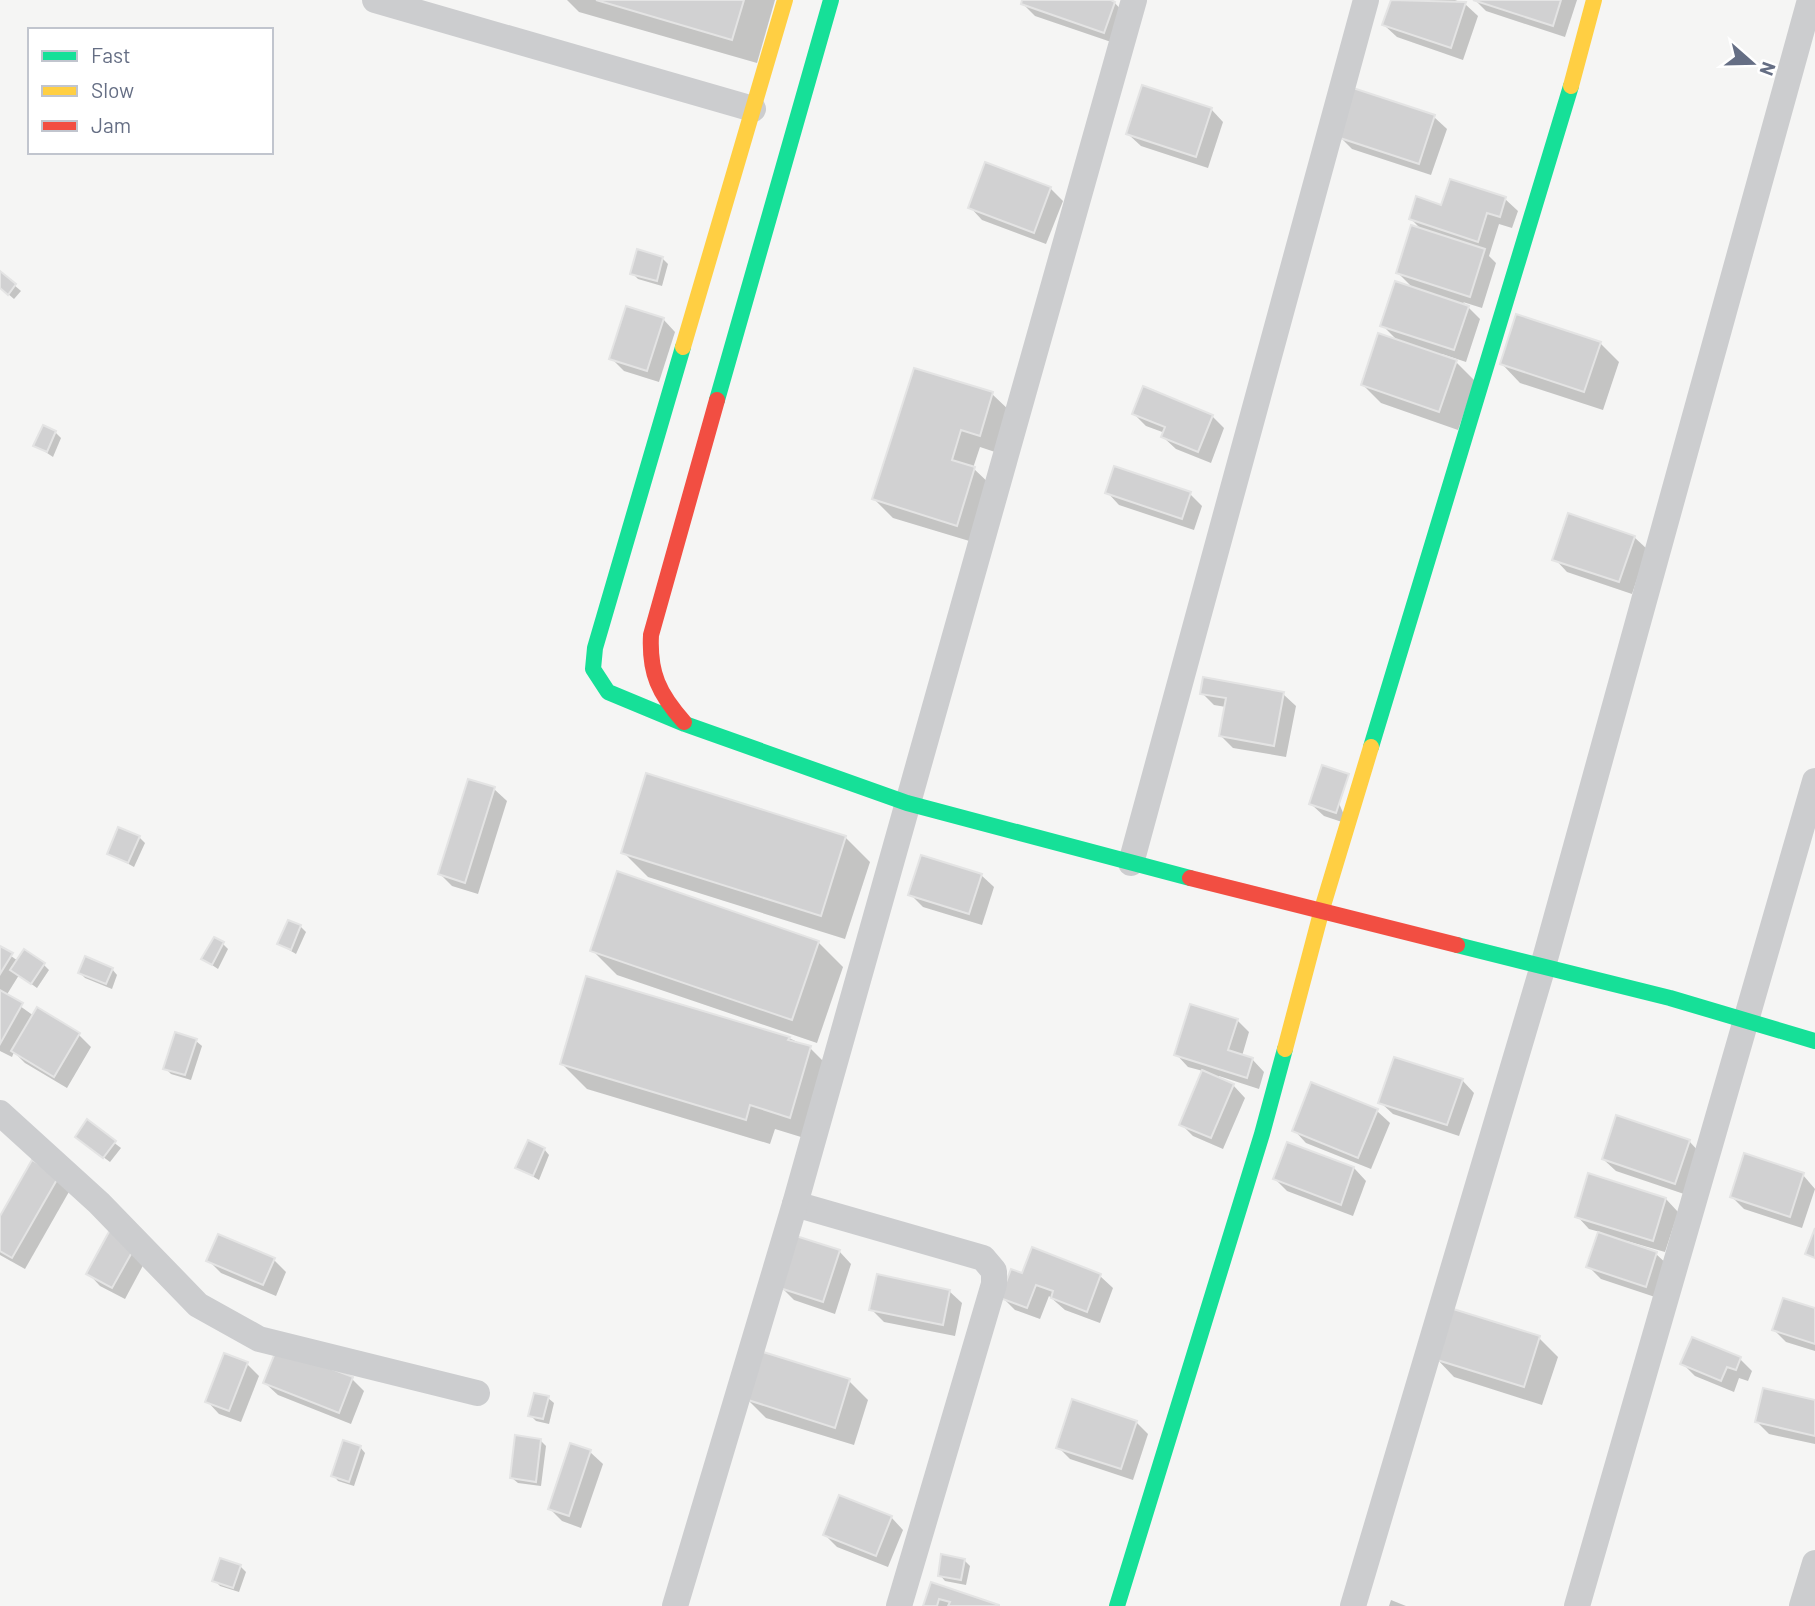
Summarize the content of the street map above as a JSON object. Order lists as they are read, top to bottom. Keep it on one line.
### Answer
{"legend":["Fast","Slow","Jam"],"north":"right"}
